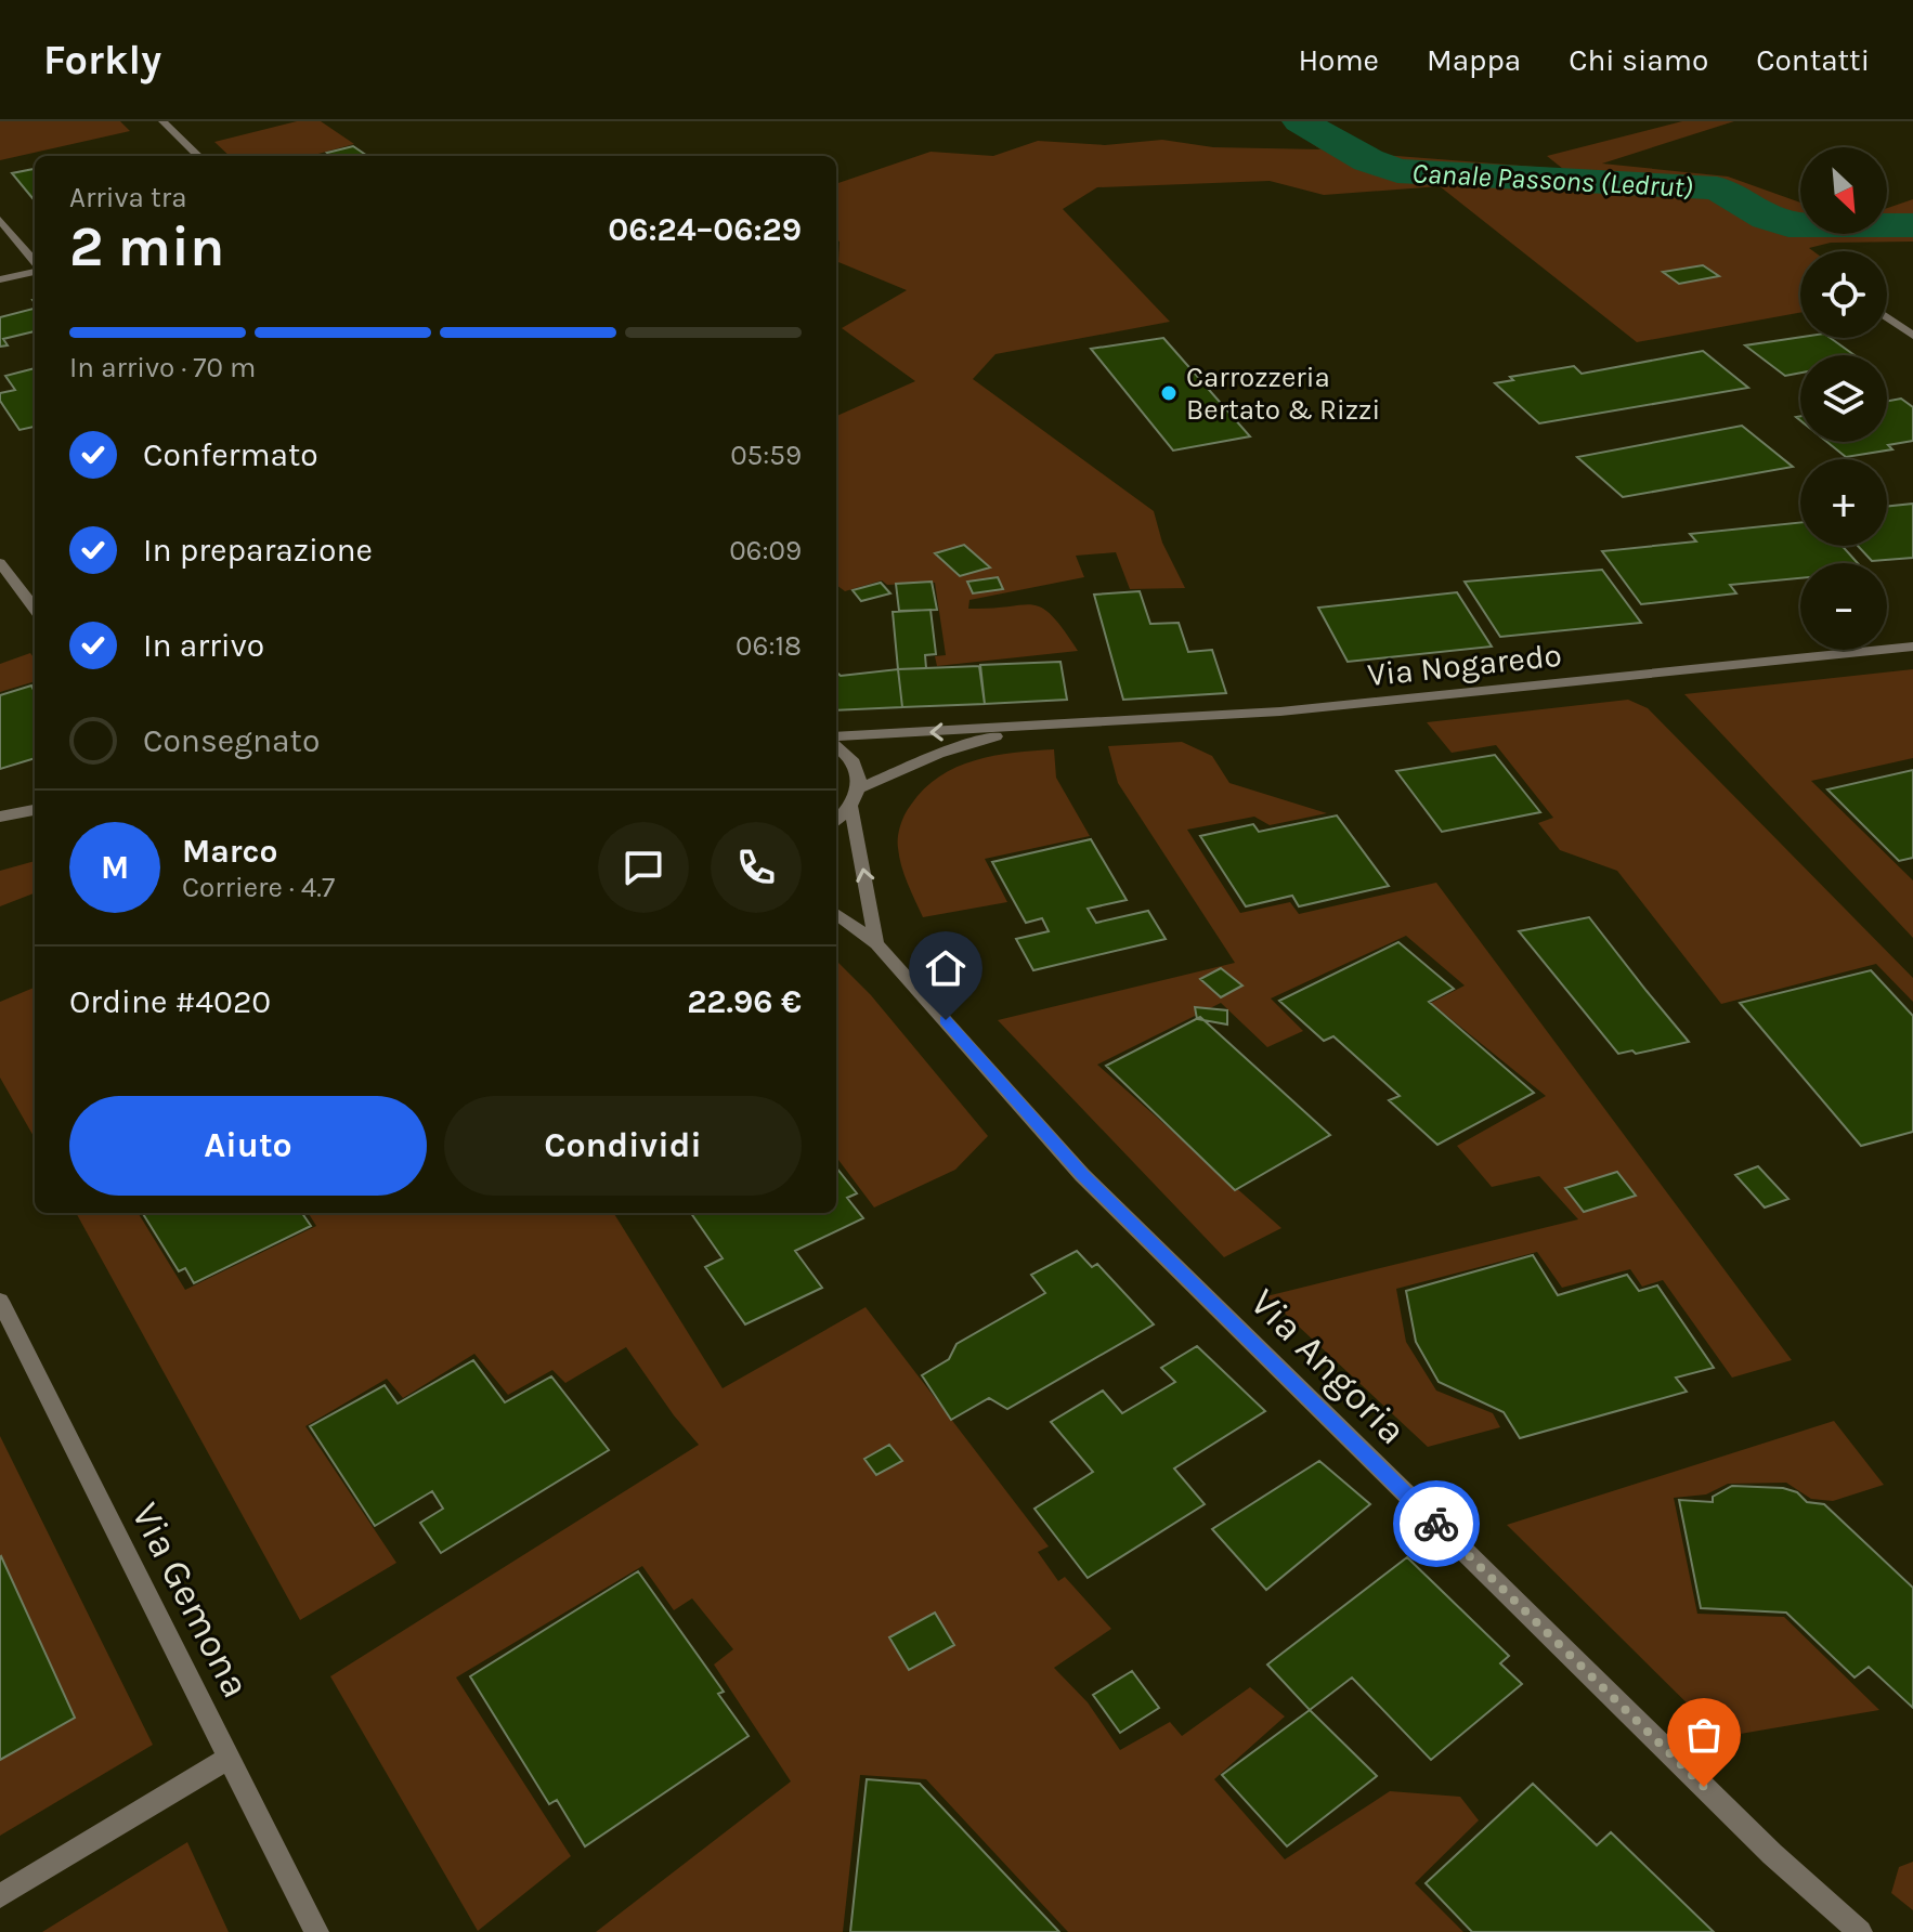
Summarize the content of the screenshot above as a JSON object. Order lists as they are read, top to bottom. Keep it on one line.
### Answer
{"streets":{"street":["Via Nogaredo","Via Angoria","Via Gemona"]},"water":["Canale Passons (Ledrut)"],"places":["Carrozzeria Bertato & Rizzi"],"north":"bottom right","page":{"header":"Forkly","nav":["Home","Mappa","Chi siamo","Contatti"],"map_buttons":["+","−"],"heading":["2 min","Arriva tra","06:24–06:29"],"panel":["Marco","Corriere · 4.7","Ordine #4020","22.96 €"],"bar":"In arrivo · 70 m","list":[["Confermato","05:59"],["In preparazione","06:09"],["In arrivo","06:18"],"Consegnato"],"round":"M","buttons":["Aiuto","Condividi"]}}
